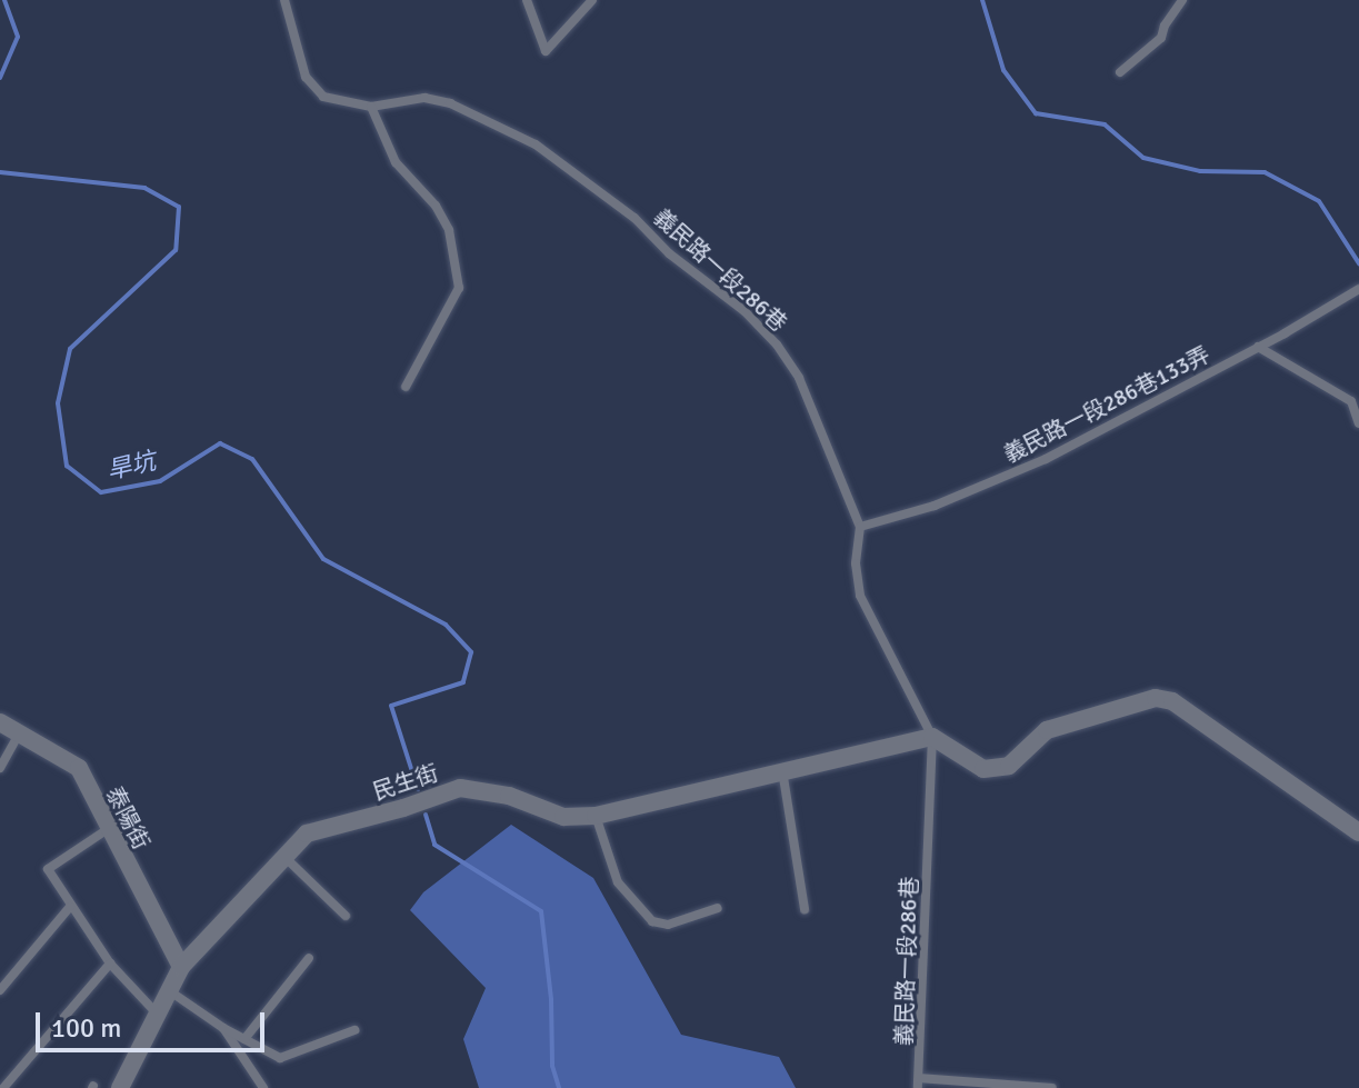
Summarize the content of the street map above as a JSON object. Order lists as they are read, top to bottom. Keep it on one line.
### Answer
{"streets":{"street":["民生街","泰陽街"],"lane":["義民路一段286巷","義民路一段286巷133弄"]},"crossings":[["義民路一段286巷","義民路一段286巷133弄"],["義民路一段286巷","民生街"],["民生街","泰陽街"]],"water":["旱坑"],"scale_bar":"100 m"}
